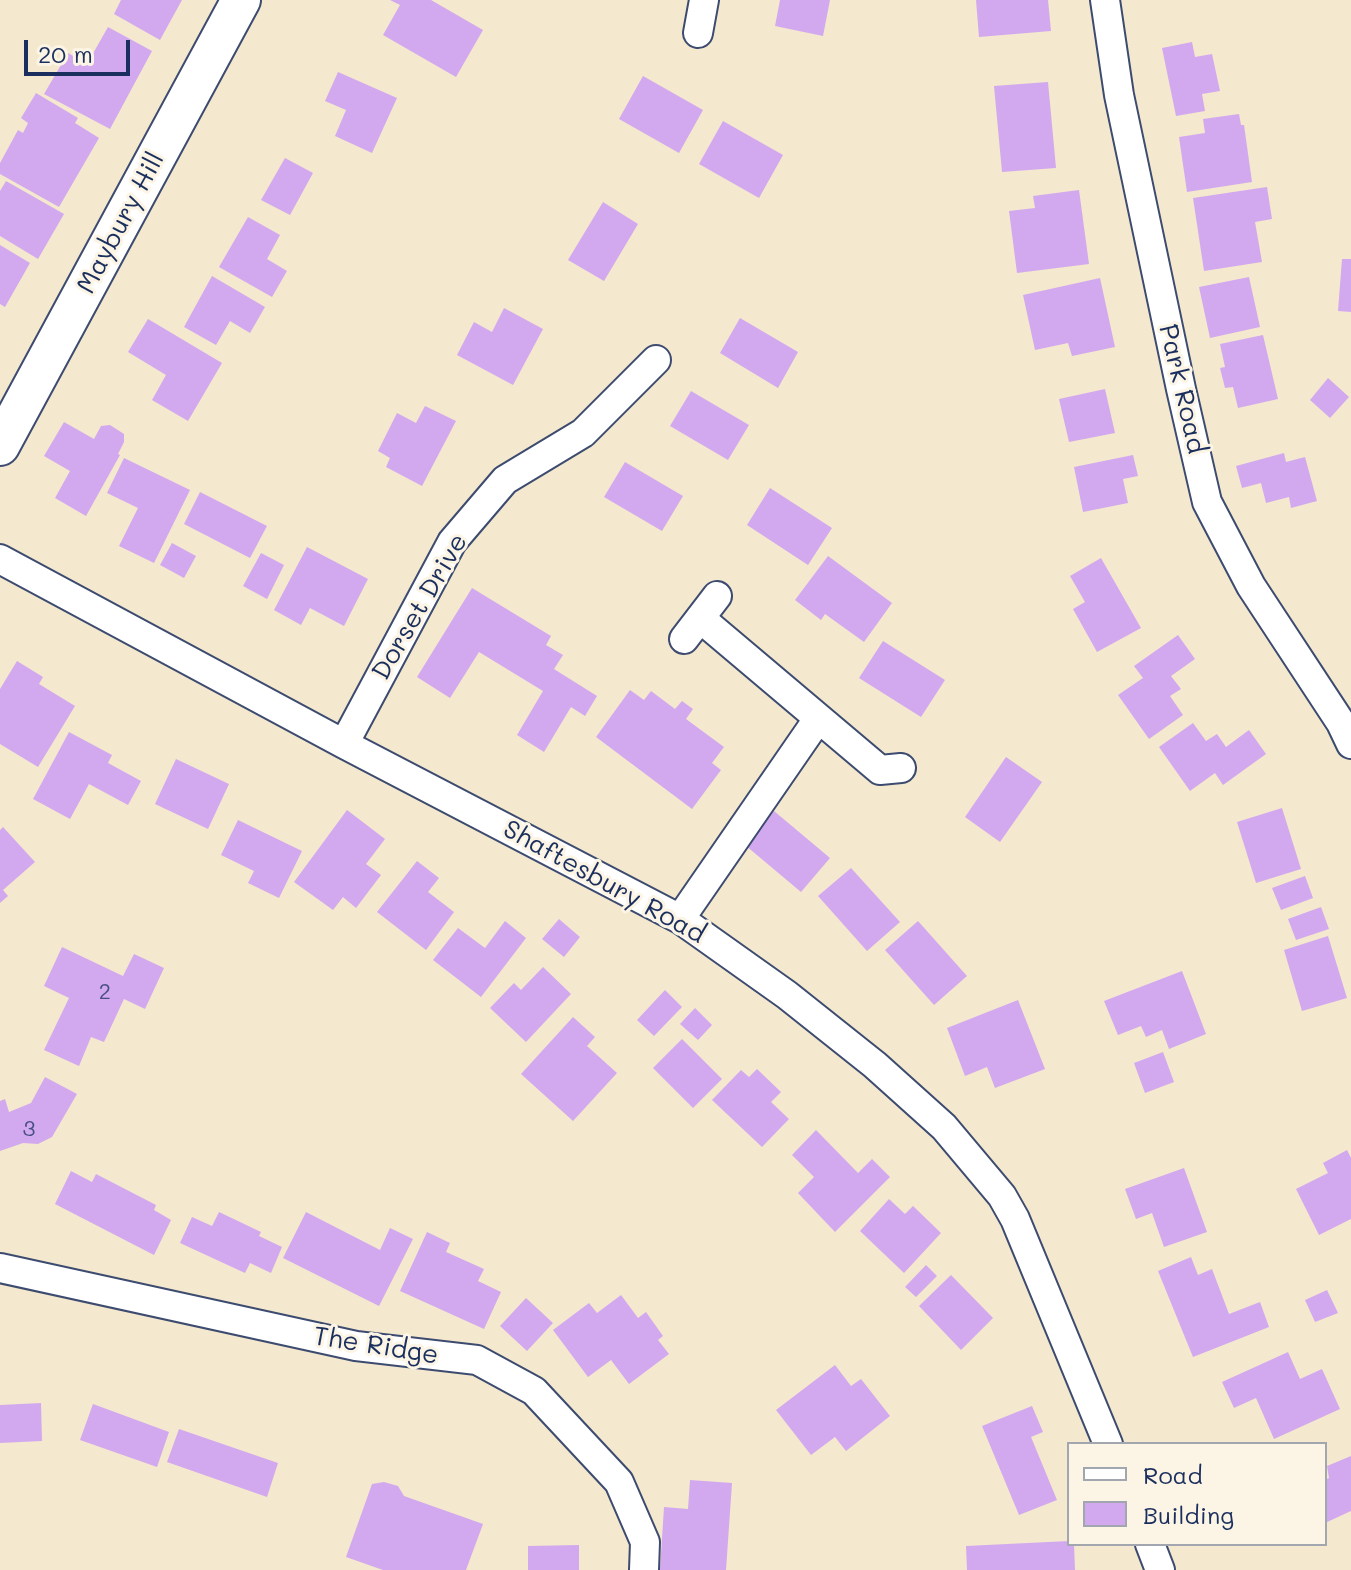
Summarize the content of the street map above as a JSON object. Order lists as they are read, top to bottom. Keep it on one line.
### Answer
{"streets":{"street":["Maybury Hill","Park Road","Dorset Drive","Shaftesbury Road","The Ridge"]},"crossings":[["Dorset Drive","Shaftesbury Road"]],"house_numbers":["2","3"],"legend":["Road","Building"],"scale_bar":"20 m"}
